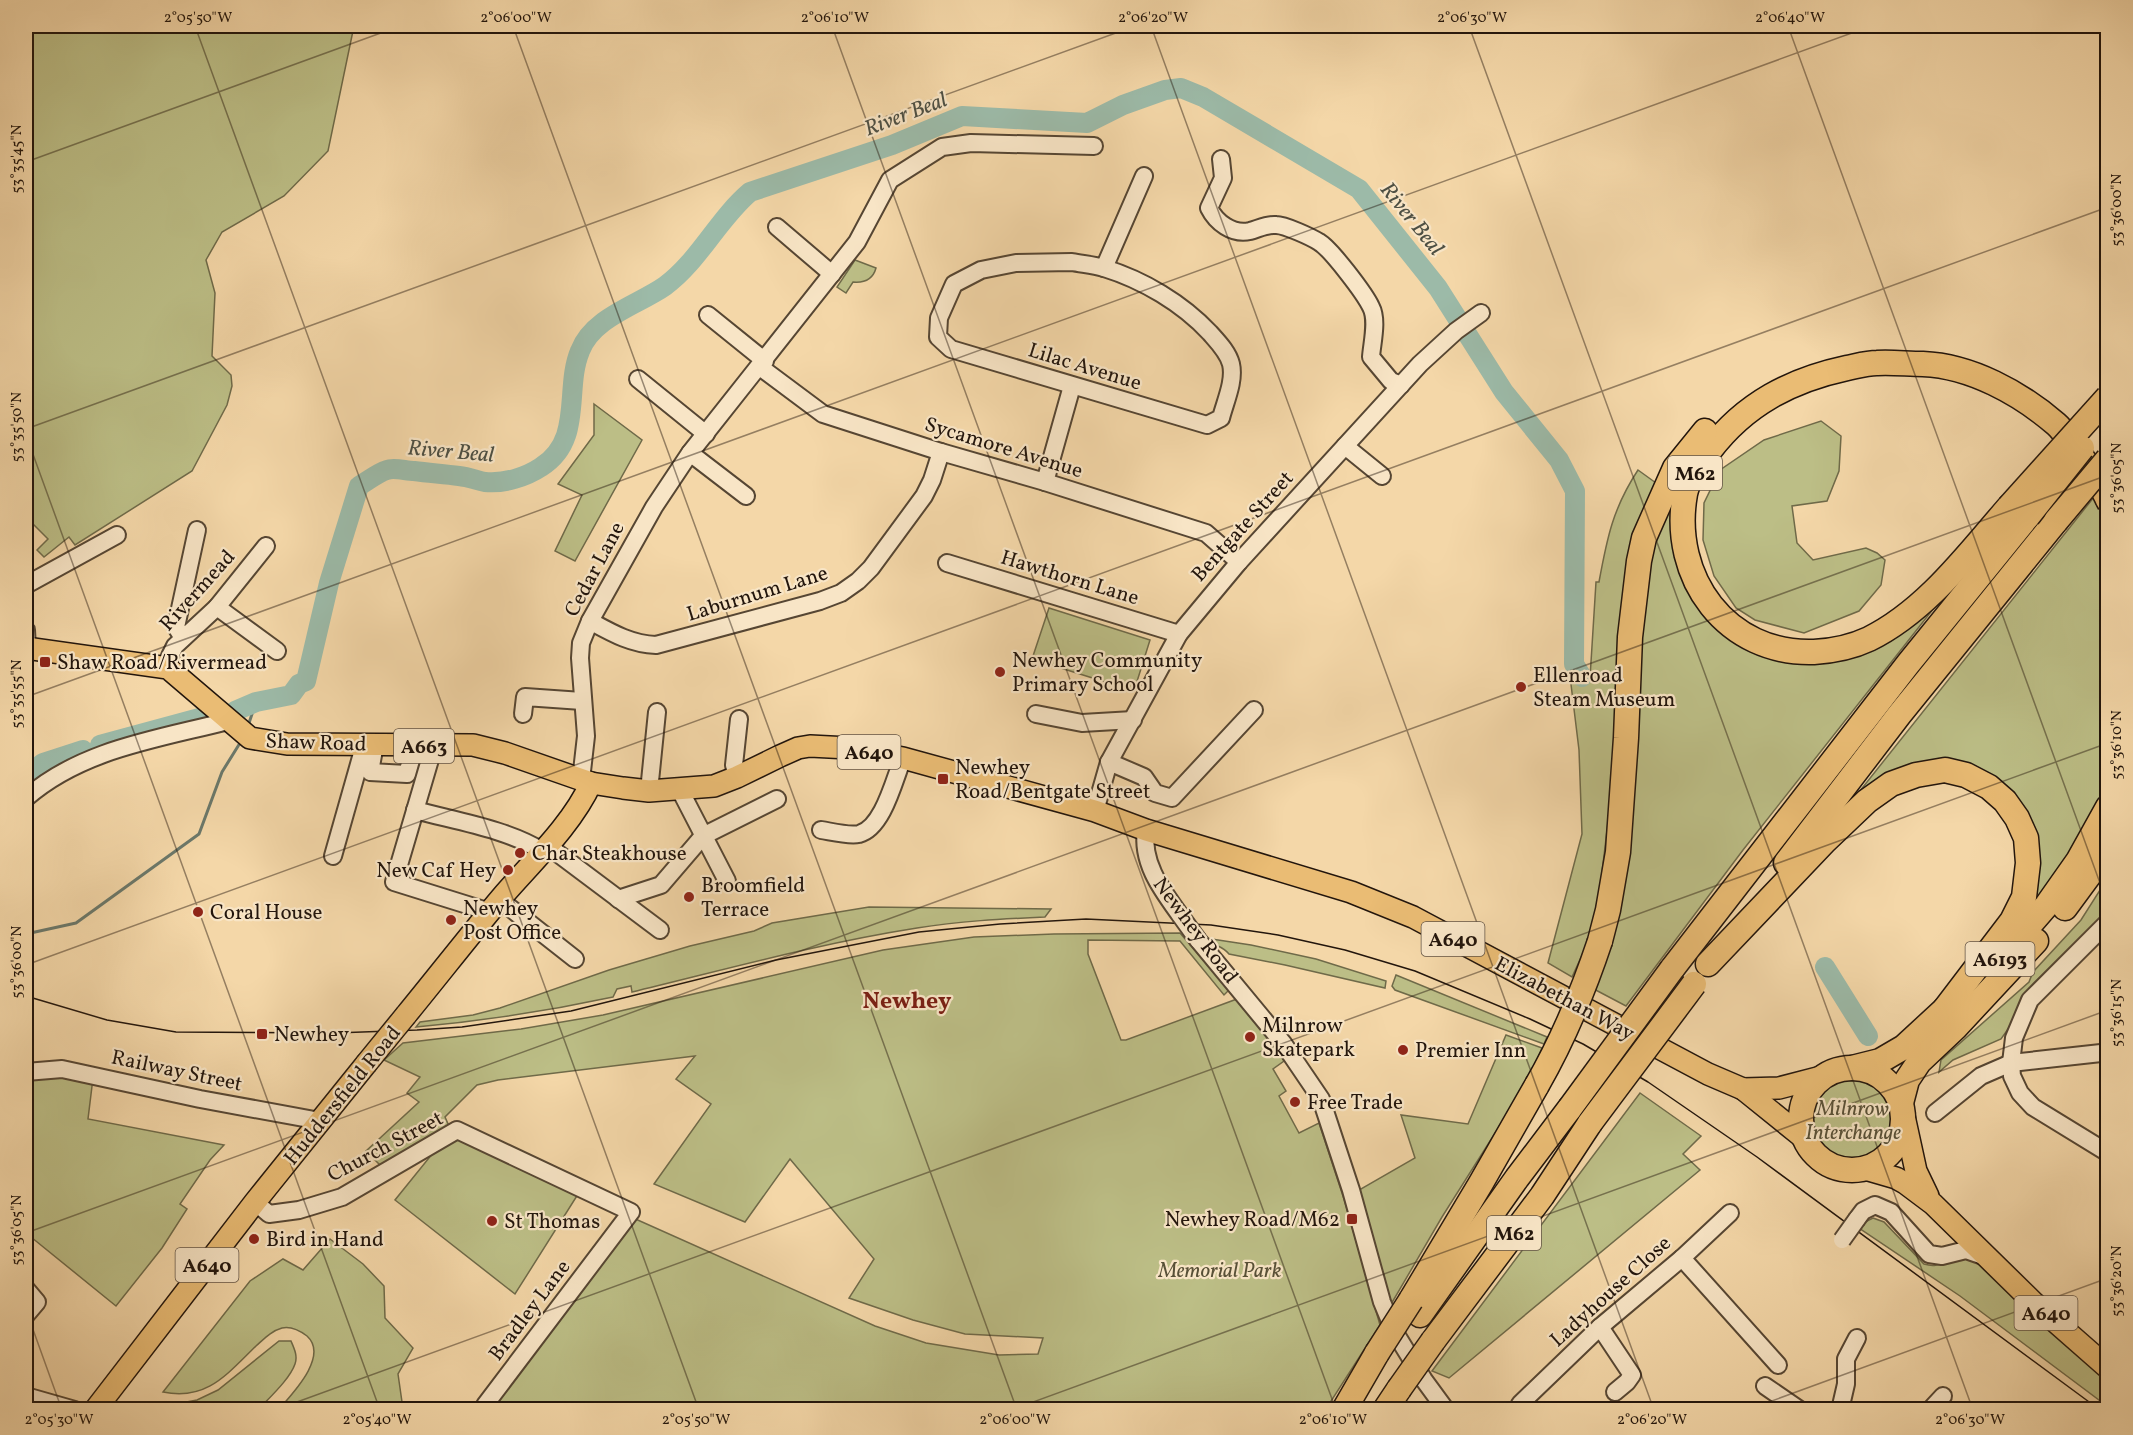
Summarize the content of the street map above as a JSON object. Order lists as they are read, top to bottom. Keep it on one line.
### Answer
{"streets":{"highway":["M62","A640","A6193"],"main road":["Shaw Road","A663","Elizabethan Way","Huddersfield Road"],"street":["Lilac Avenue","Sycamore Avenue","Bentgate Street","Cedar Lane","Hawthorn Lane","Rivermead","Laburnum Lane","Newhey Road","Railway Street","Church Street","Ladyhouse Close","Bradley Lane"]},"crossings":[["Sycamore Avenue","Bentgate Street"],["Sycamore Avenue","Cedar Lane"],["Sycamore Avenue","Laburnum Lane"],["M62","A6193"],["Bentgate Street","Hawthorn Lane"],["Bentgate Street","A640"],["Cedar Lane","Laburnum Lane"],["Cedar Lane","Shaw Road"],["Cedar Lane","A640"],["Cedar Lane","Huddersfield Road"],["Rivermead","Shaw Road"],["Shaw Road","A640"],["Shaw Road","Huddersfield Road"],["A640","Newhey Road"],["A640","A6193"],["A640","Elizabethan Way"],["A640","Huddersfield Road"],["Newhey Road","Elizabethan Way"],["A6193","Elizabethan Way"],["Railway Street","Huddersfield Road"],["Huddersfield Road","Church Street"],["Church Street","Bradley Lane"]],"districts":["Newhey"],"water":["River Beal"],"parks":["Milnrow Interchange","Memorial Park"],"places":{"transit":["Shaw Road/Rivermead","Newhey Road/Bentgate Street","Newhey","Newhey Road/M62"],"other":["Newhey Community Primary School","Ellenroad Steam Museum","Char Steakhouse","New Caf Hey","Broomfield Terrace","Coral House","Newhey Post Office","Milnrow Skatepark","Premier Inn","Free Trade","St Thomas","Bird in Hand"]},"coordinates":["2°05'50\"W","2°06'00\"W","2°06'10\"W","2°06'20\"W","2°06'30\"W","2°06'40\"W","53°35'45\"N","53°36'00\"N","53°35'50\"N","53°36'05\"N","53°35'55\"N","53°36'10\"N","53°36'15\"N","53°36'20\"N","2°05'30\"W","2°05'40\"W"]}
